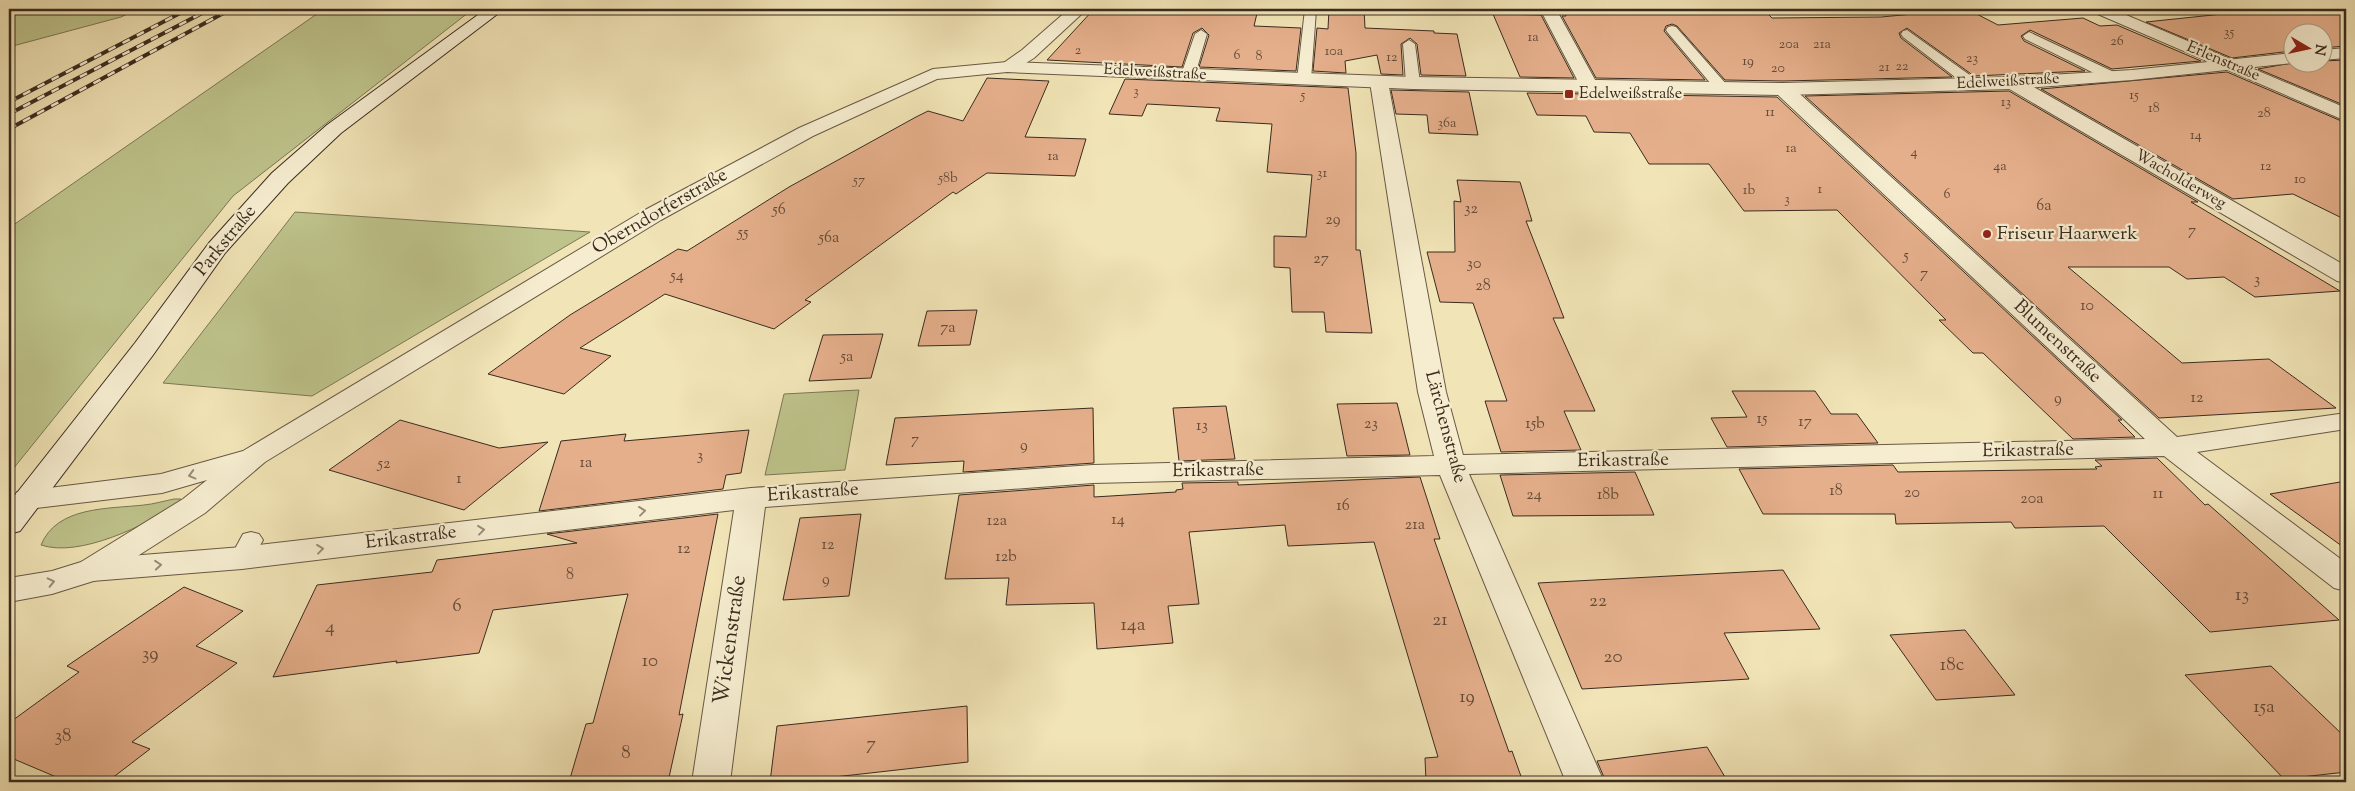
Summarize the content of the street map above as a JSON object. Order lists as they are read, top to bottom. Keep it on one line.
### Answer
{"streets":{"street":["Erlenstraße","Edelweißstraße","Wacholderweg","Oberndorferstraße","Parkstraße","Blumenstraße","Lärchenstraße","Erikastraße","Wickenstraße"]},"crossings":[["Erlenstraße","Edelweißstraße"],["Edelweißstraße","Wacholderweg"],["Edelweißstraße","Oberndorferstraße"],["Edelweißstraße","Blumenstraße"],["Edelweißstraße","Lärchenstraße"],["Oberndorferstraße","Parkstraße"],["Oberndorferstraße","Erikastraße"],["Blumenstraße","Erikastraße"],["Lärchenstraße","Erikastraße"],["Erikastraße","Wickenstraße"]],"places":{"transit":["Edelweißstraße"],"other":["Friseur Haarwerk"]},"house_numbers":["35","1a","26","20a","21a","2","10a","6","8","12","23","19","22","21","20","3","5","15","13","18","11","28","36a","14","1a","4","1a","4a","12","31","58b","10","57","1","1b","6","3","6a","32","56","29","7","55","56a","5","27","30","7","54","3","28","10","7a","5a","12","9","15","17","23","15b","13","7","9","3","1a","52","1","18","20","11","24","18b","20a","16","14","12a","21a","12","12","12b","8","9","13","22","6","21","14a","4","39","20","10","18c","19","15a","38","7","8"],"north":"right"}
